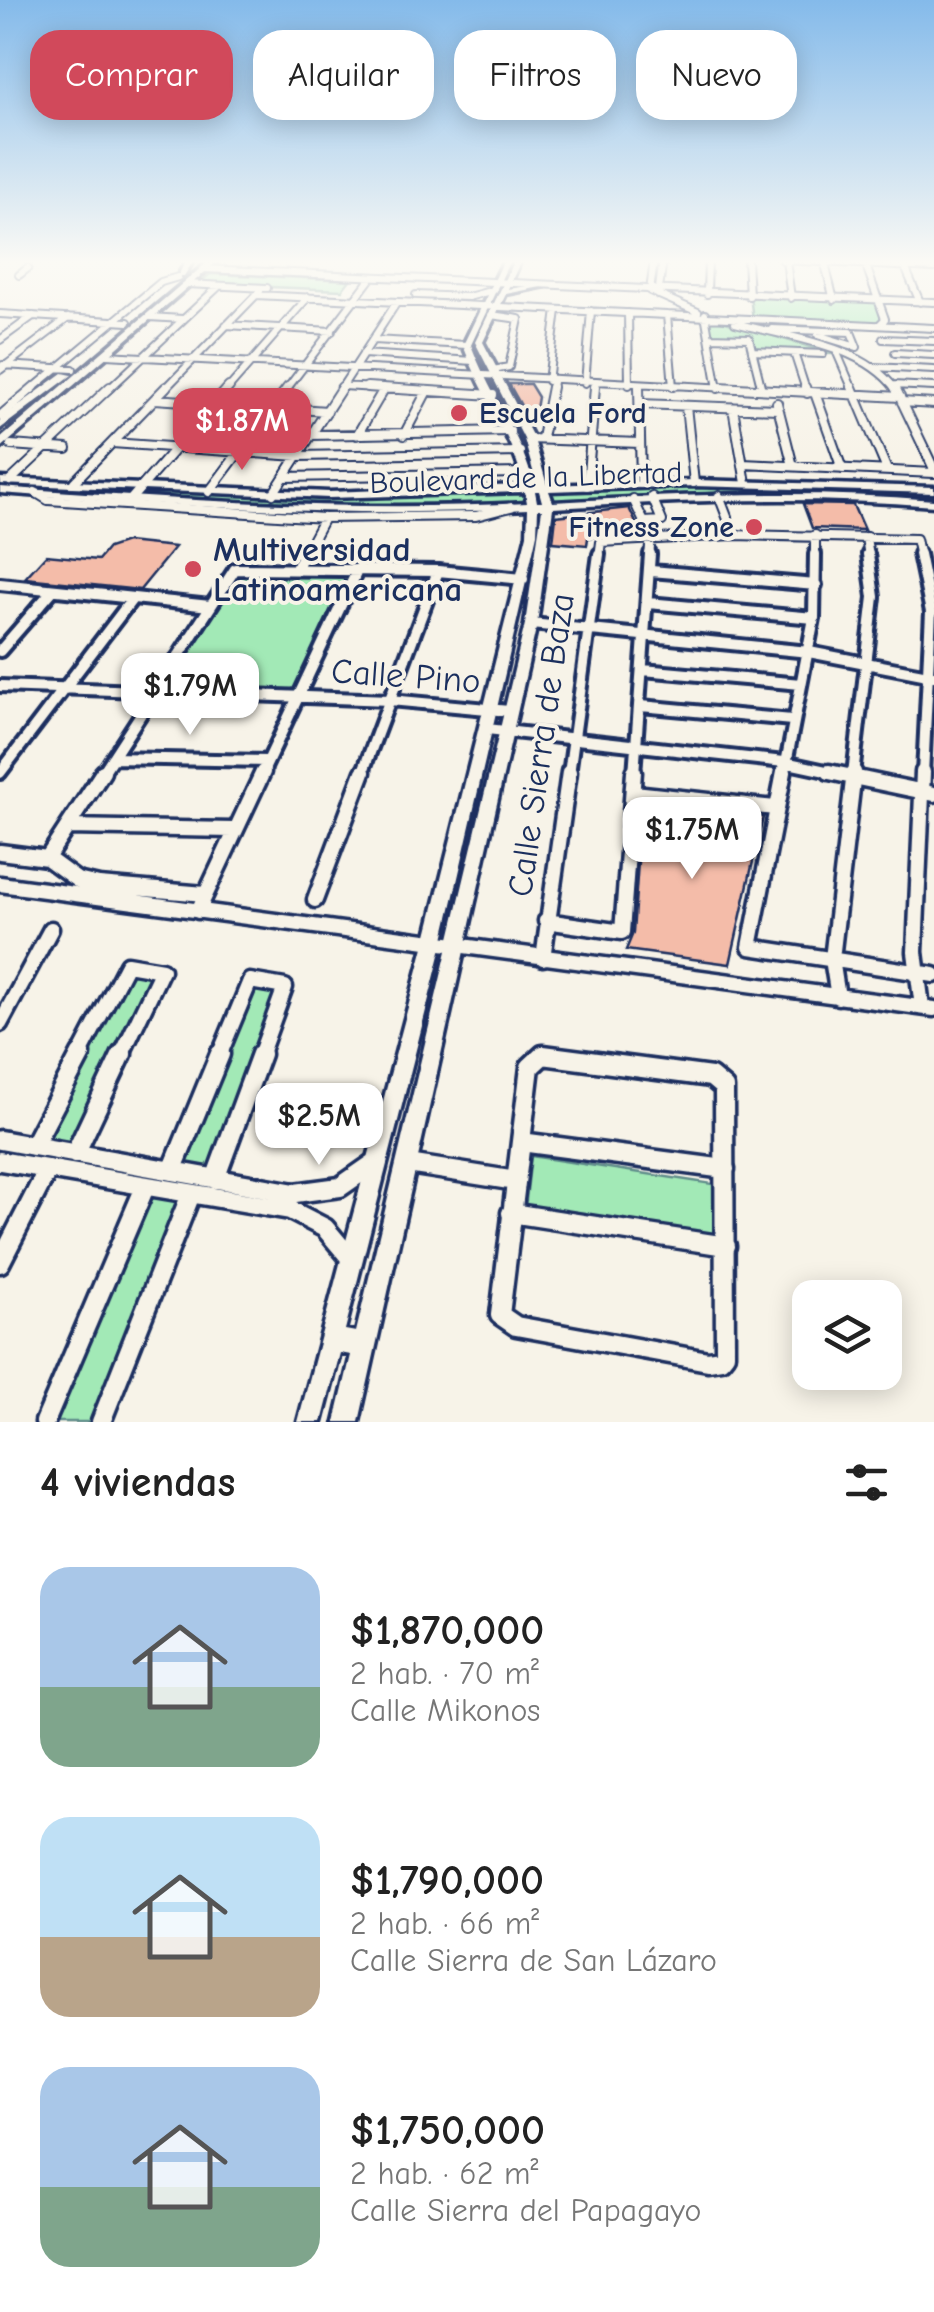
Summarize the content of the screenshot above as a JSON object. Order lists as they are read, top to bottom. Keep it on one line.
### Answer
{"streets":{"main road":["Boulevard de la Libertad"],"street":["Calle Pino","Calle Sierra de Baza"]},"places":["Escuela Ford","Fitness Zone","Multiversidad Latinoamericana"],"page":{"chip":["Comprar","Alquilar","Filtros","Nuevo"],"price":["$1.87M","$1.79M","$1.75M","$2.5M"],"heading":"4 viviendas","list":[{"name":"$1,870,000","note":"2 hab. · 70 m² · Calle Mikonos"},{"name":"$1,790,000","note":"2 hab. · 66 m² · Calle Sierra de San Lázaro"},{"name":"$1,750,000","note":"2 hab. · 62 m² · Calle Sierra del Papagayo"}]}}
